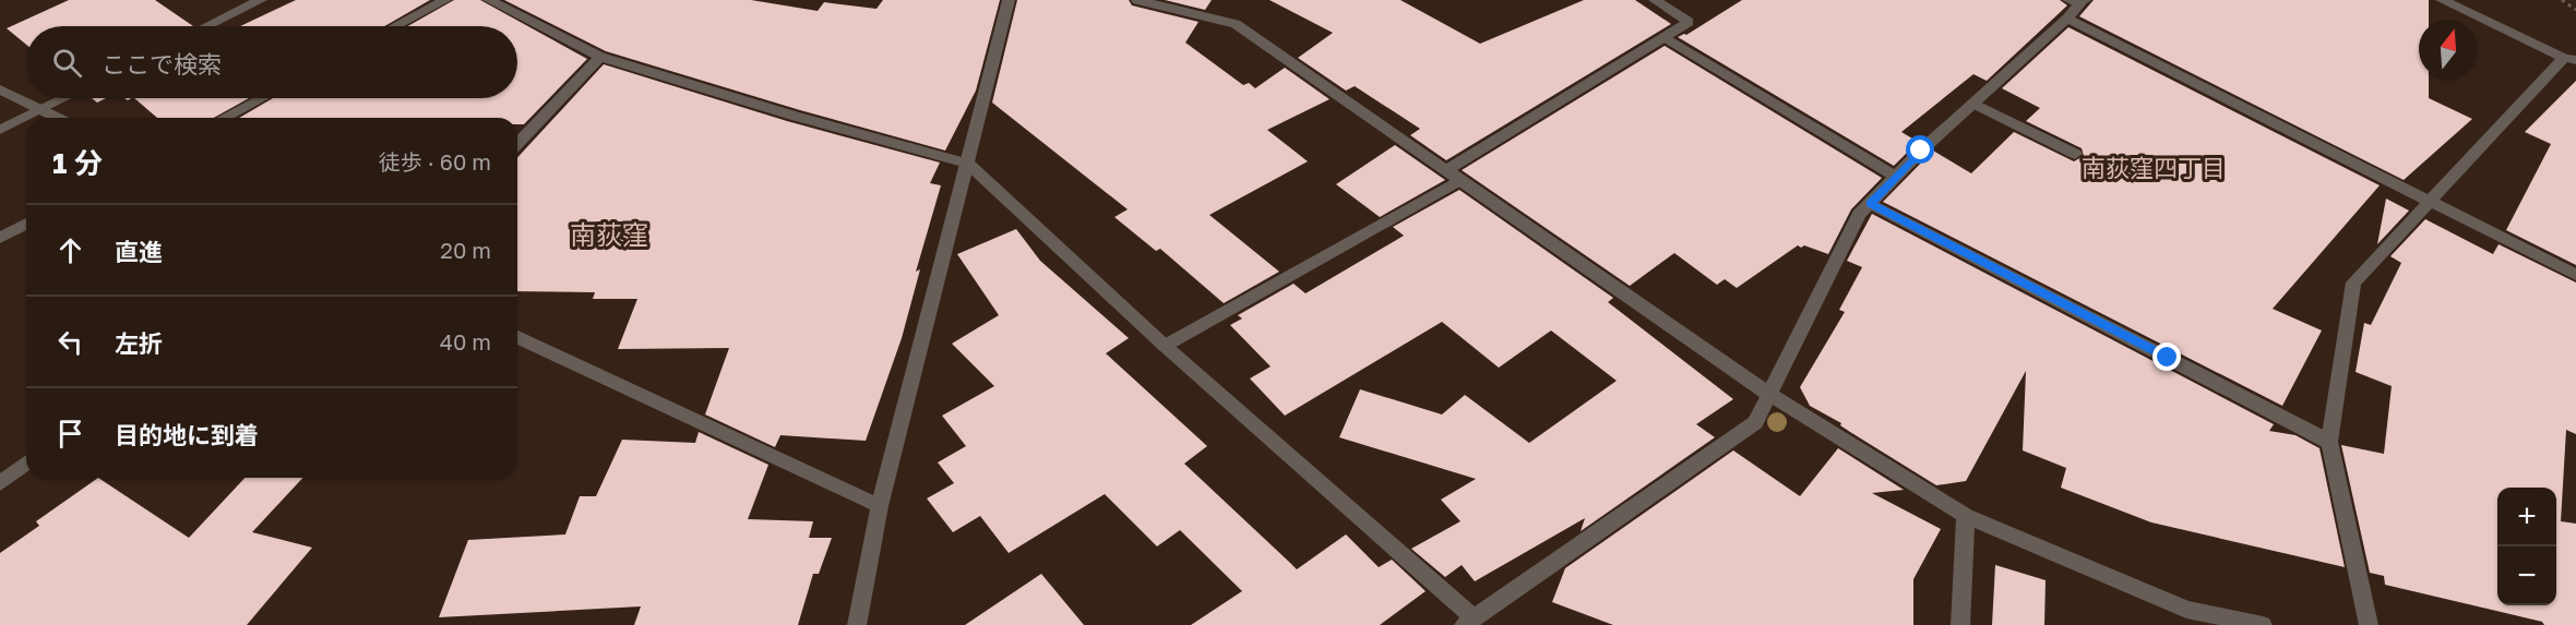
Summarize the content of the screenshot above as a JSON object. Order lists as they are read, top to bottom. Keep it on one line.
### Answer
{"districts":["南荻窪四丁目","南荻窪"],"north":"top","page":{"search":"ここで検索","heading":["1 分","徒歩 · 60 m"],"list":[["直進","20 m"],["左折","40 m"],"目的地に到着"],"map_buttons":["+","−"]}}
